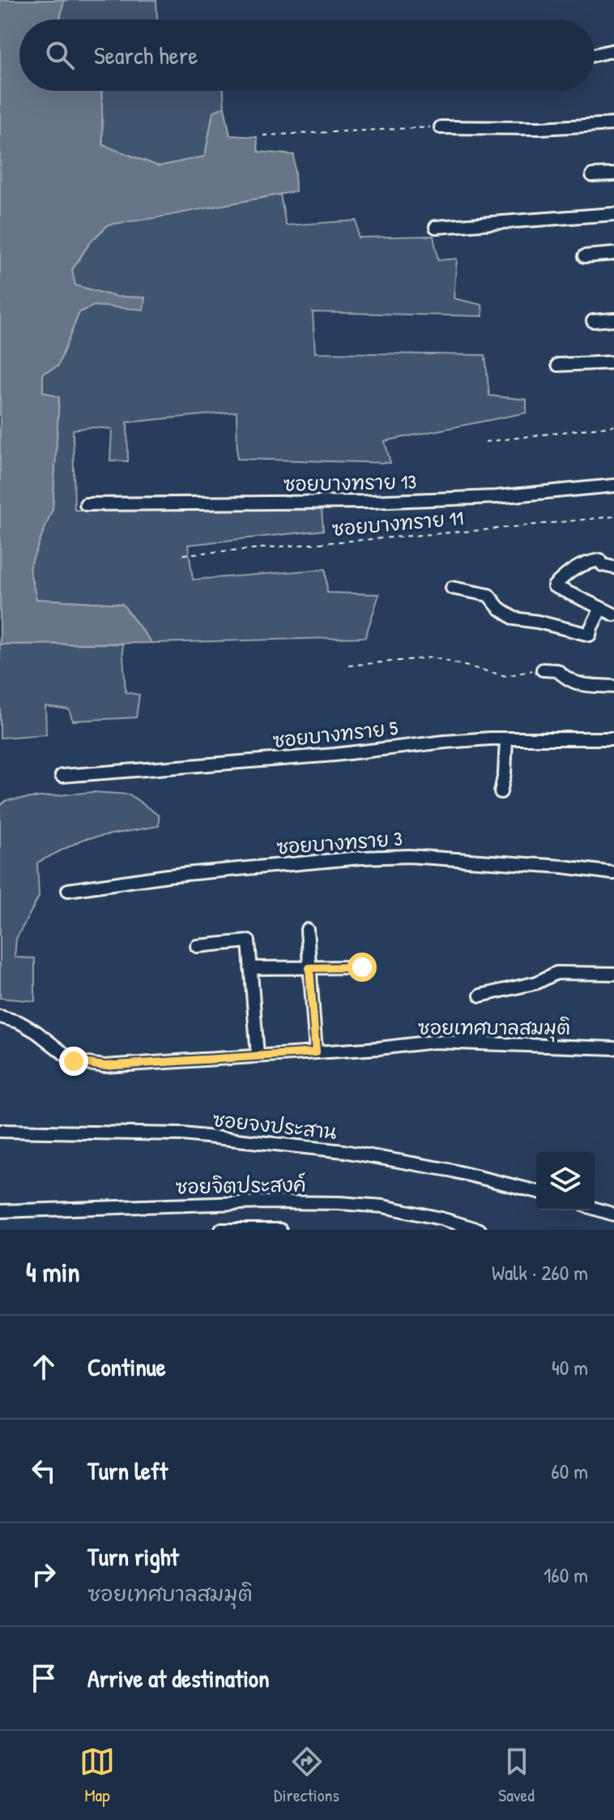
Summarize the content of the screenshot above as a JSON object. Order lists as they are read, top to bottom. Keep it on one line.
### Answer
{"streets":{"street":["ซอยบางทราย 13","ซอยบางทราย 5","ซอยบางทราย 3","ซอยเทศบาลสมมุติ","ซอยจงประสาน","ซอยจิตประสงค์"],"path":["ซอยบางทราย 11"]},"page":{"search":"Search here","heading":["4 min","Walk · 260 m"],"list":[["Continue","40 m"],["Turn left","60 m"],["Turn right","ซอยเทศบาลสมมุติ","160 m"],"Arrive at destination"],"nav":["Map","Directions","Saved"]}}
